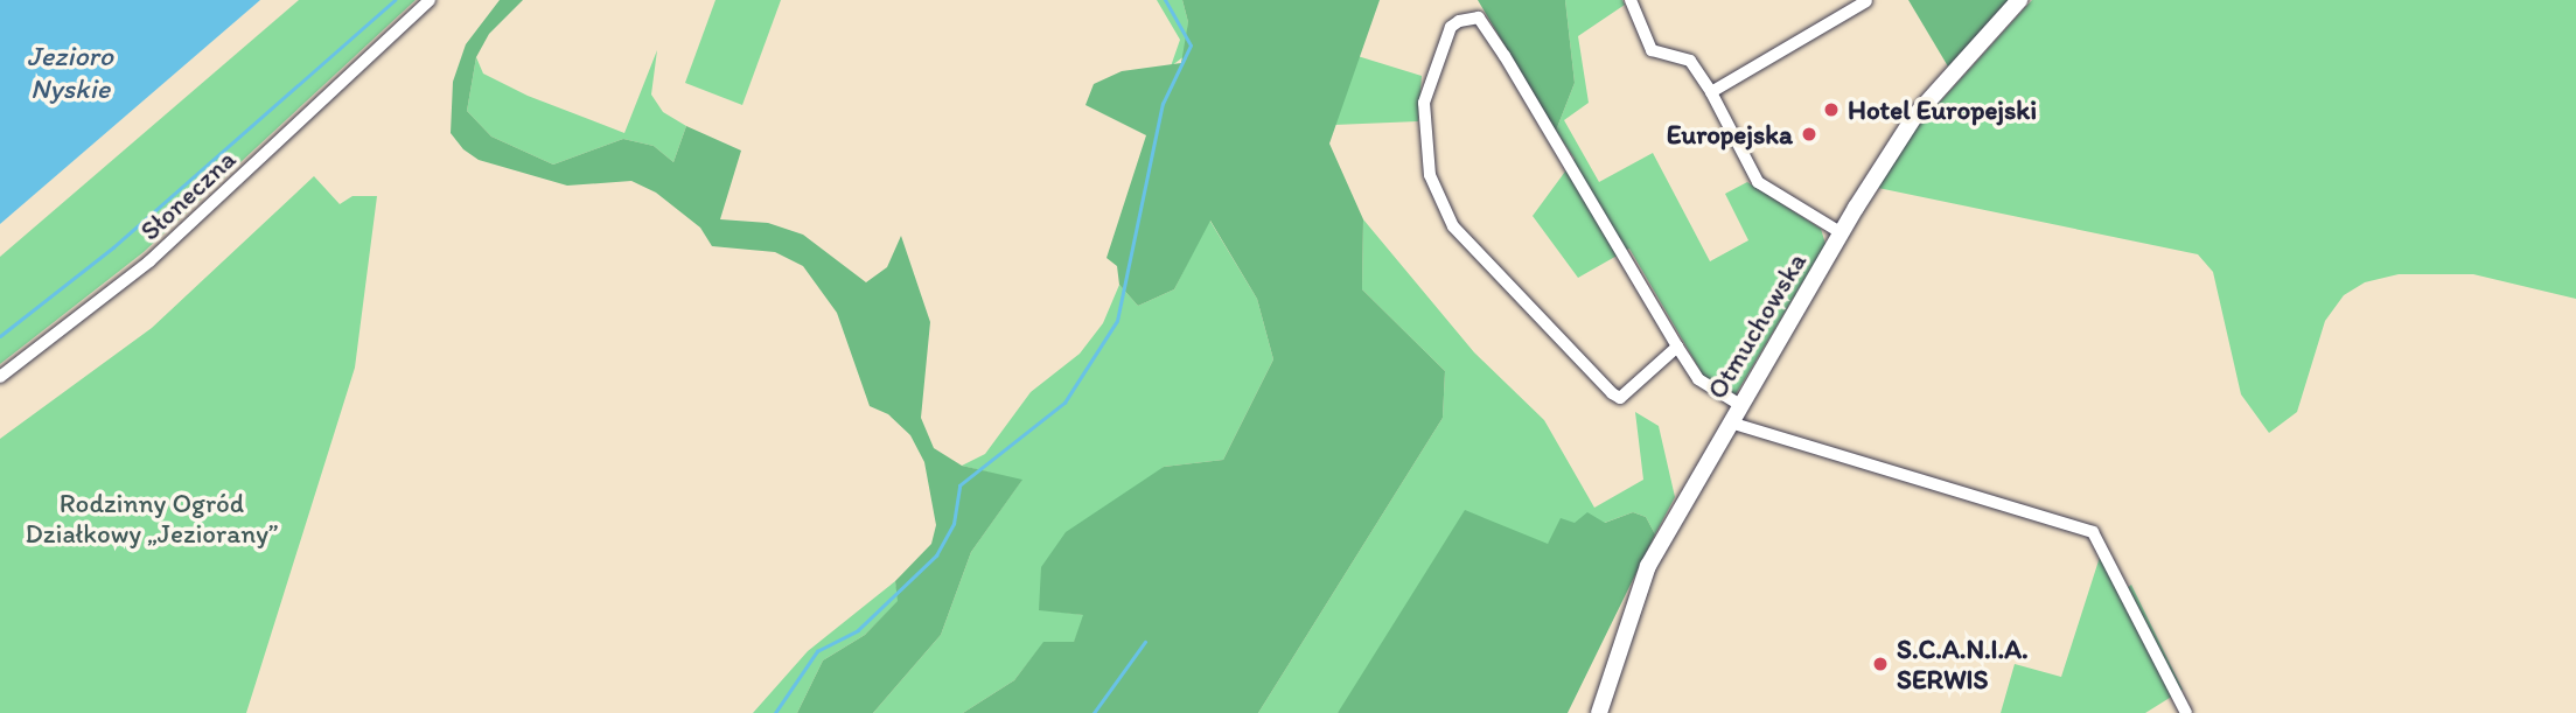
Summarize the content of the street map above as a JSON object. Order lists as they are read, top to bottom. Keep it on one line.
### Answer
{"streets":{"main road":["Otmuchowska"],"street":["Słoneczna"]},"water":["Jezioro Nyskie"],"parks":["Rodzinny Ogród Działkowy „Jeziorany”"],"places":["Hotel Europejski","Europejska","S.C.A.N.I.A. SERWIS"]}
